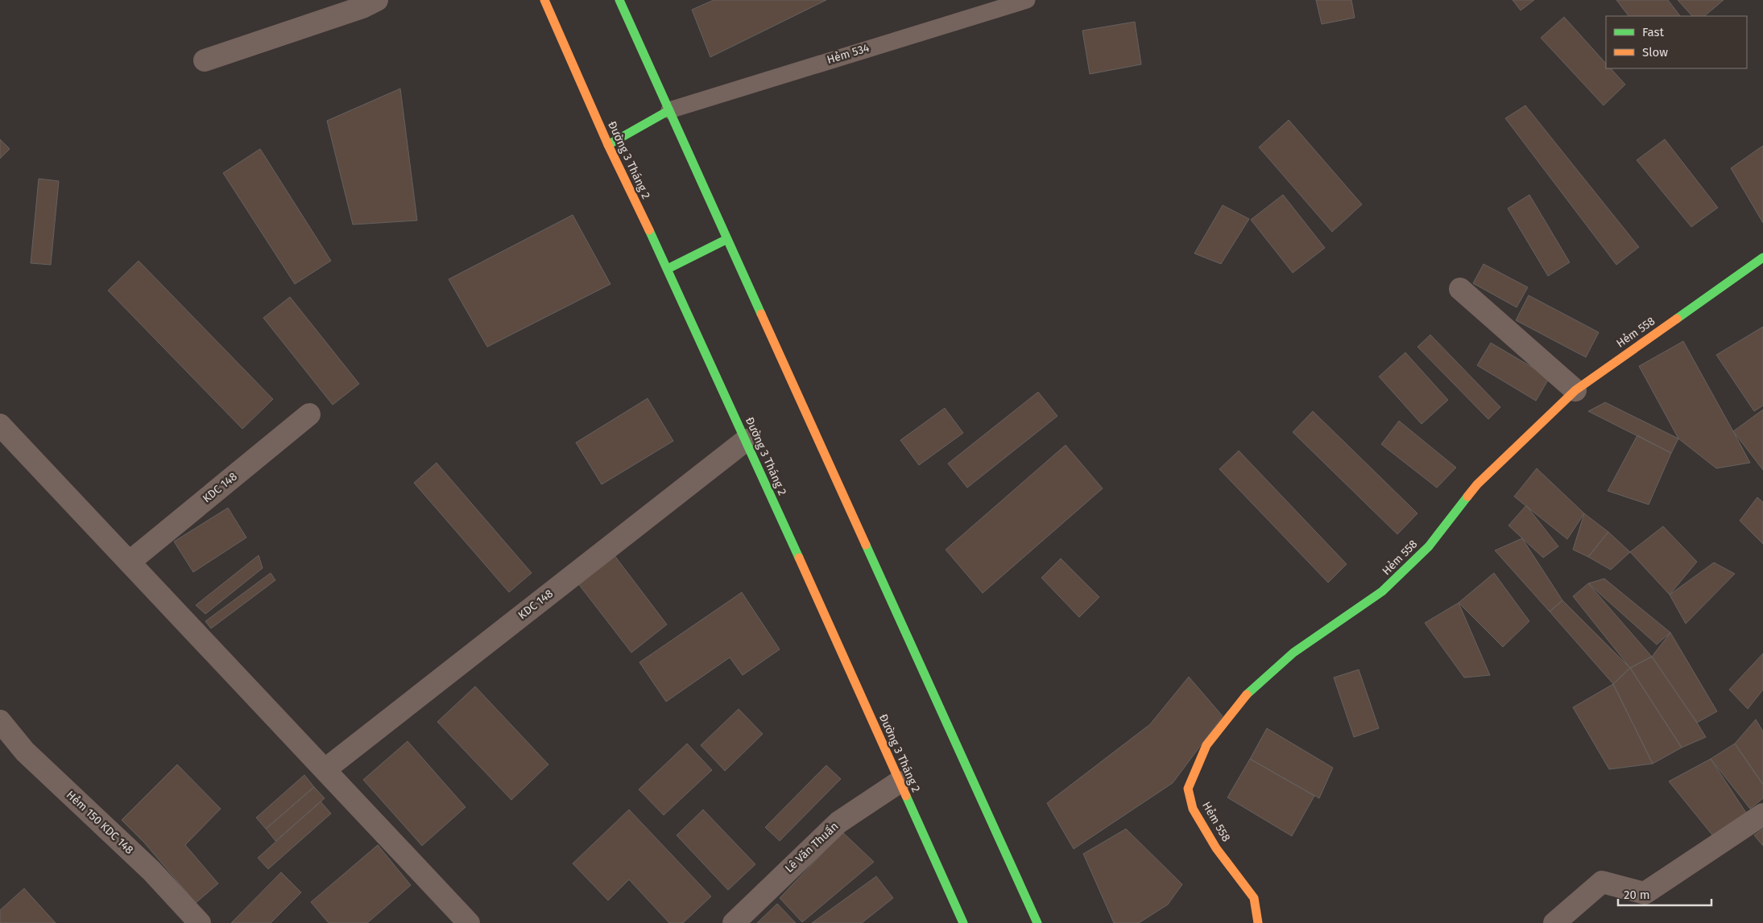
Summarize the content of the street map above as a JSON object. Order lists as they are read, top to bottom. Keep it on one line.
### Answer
{"streets":{"main road":["Đường 3 Tháng 2","Hẻm 558"],"street":["KDC 148","Hẻm 150 KDC 148","Lê Văn Thuấn"],"lane":["Hẻm 534"]},"crossings":[["Đường 3 Tháng 2","KDC 148"],["Đường 3 Tháng 2","Lê Văn Thuấn"]],"legend":["Fast","Slow"],"scale_bar":"20 m"}
